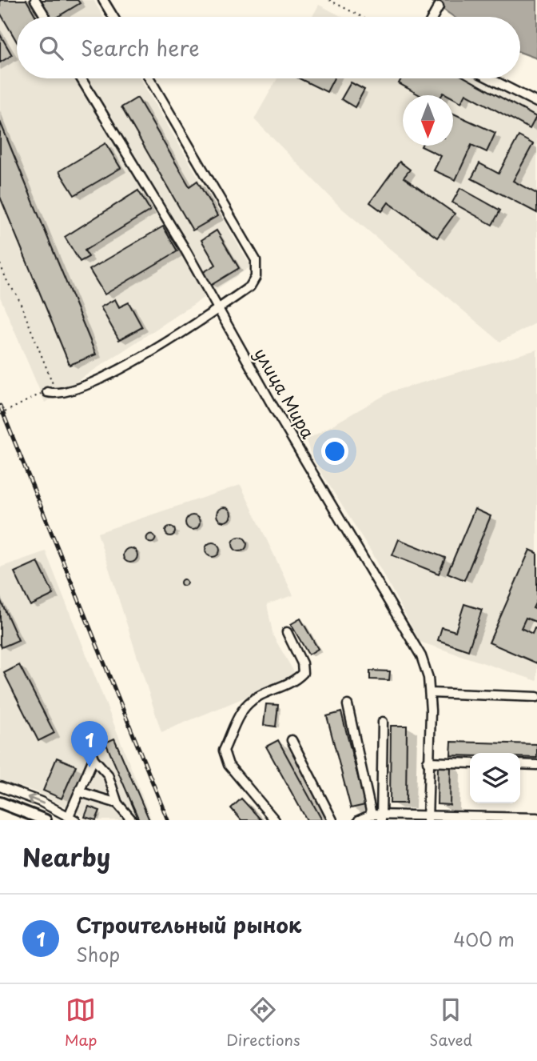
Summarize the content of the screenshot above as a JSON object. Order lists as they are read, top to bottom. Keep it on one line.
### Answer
{"streets":{"street":["улица Мира"]},"north":"bottom","page":{"search":"Search here","pins":"1","heading":"Nearby","list":[{"mark":"1","name":"Строительный рынок","note":"Shop","value":"400 m"}],"nav":["Map","Directions","Saved"]}}
